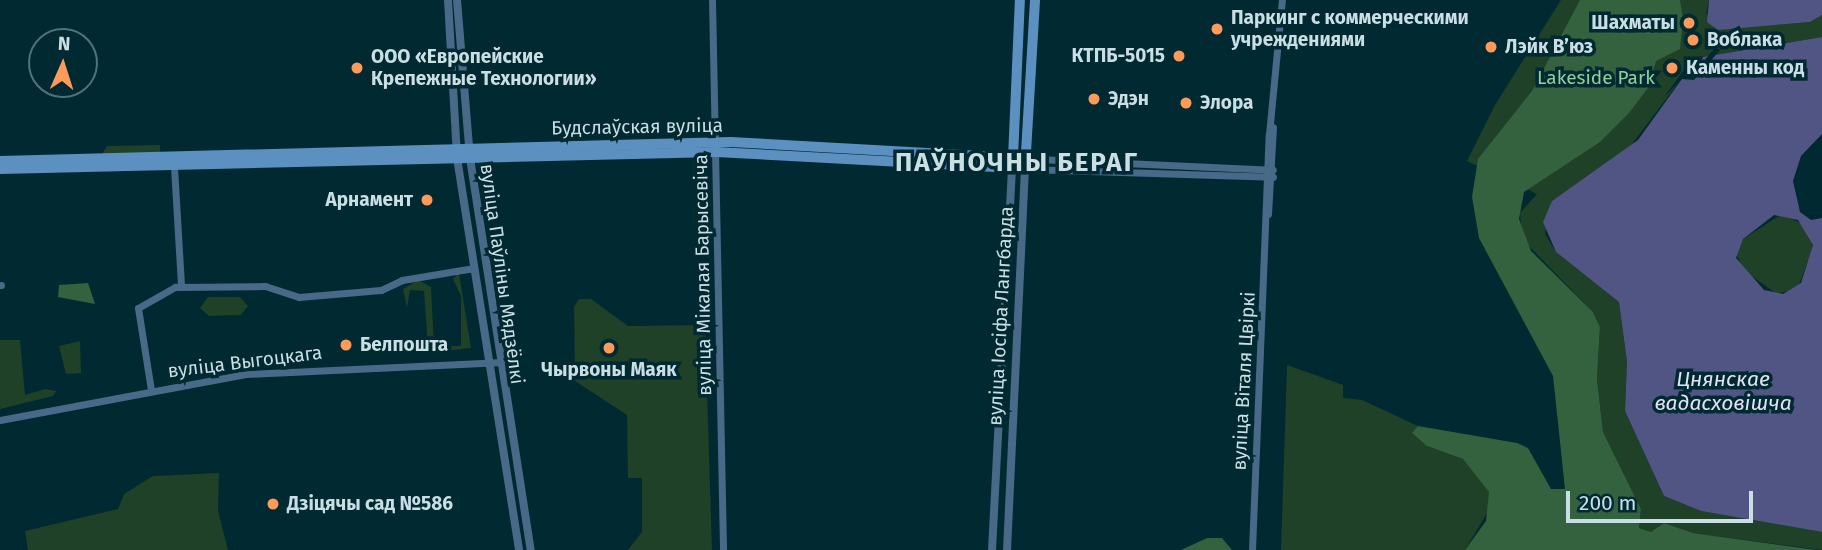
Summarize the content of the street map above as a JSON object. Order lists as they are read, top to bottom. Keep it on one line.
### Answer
{"streets":{"main road":["Будслаўская вуліца","вуліца Іосіфа Лангбарда"],"street":["вуліца Паўліны Мядзёлкі","вуліца Мікалая Барысевіча","вуліца Выгоцкага","вуліца Віталя Цвіркі"]},"crossings":[["Будслаўская вуліца","вуліца Паўліны Мядзёлкі"],["Будслаўская вуліца","вуліца Мікалая Барысевіча"],["Будслаўская вуліца","вуліца Іосіфа Лангбарда"],["Будслаўская вуліца","вуліца Віталя Цвіркі"],["вуліца Паўліны Мядзёлкі","вуліца Выгоцкага"]],"districts":["ПАЎНОЧНЫ БЕРАГ"],"water":["Цнянскае вадасховішча"],"parks":["Lakeside Park"],"places":["Шахматы","Паркинг с коммерческими учреждениями","Воблака","Лэйк В’юз","КТПБ-5015","ООО «Европейские Крепежные Технологии»","Каменны код","Эдэн","Элора","Арнамент","Белпошта","Чырвоны Маяк","Дзіцячы сад №586"],"scale_bar":"200 m","north":"top"}
